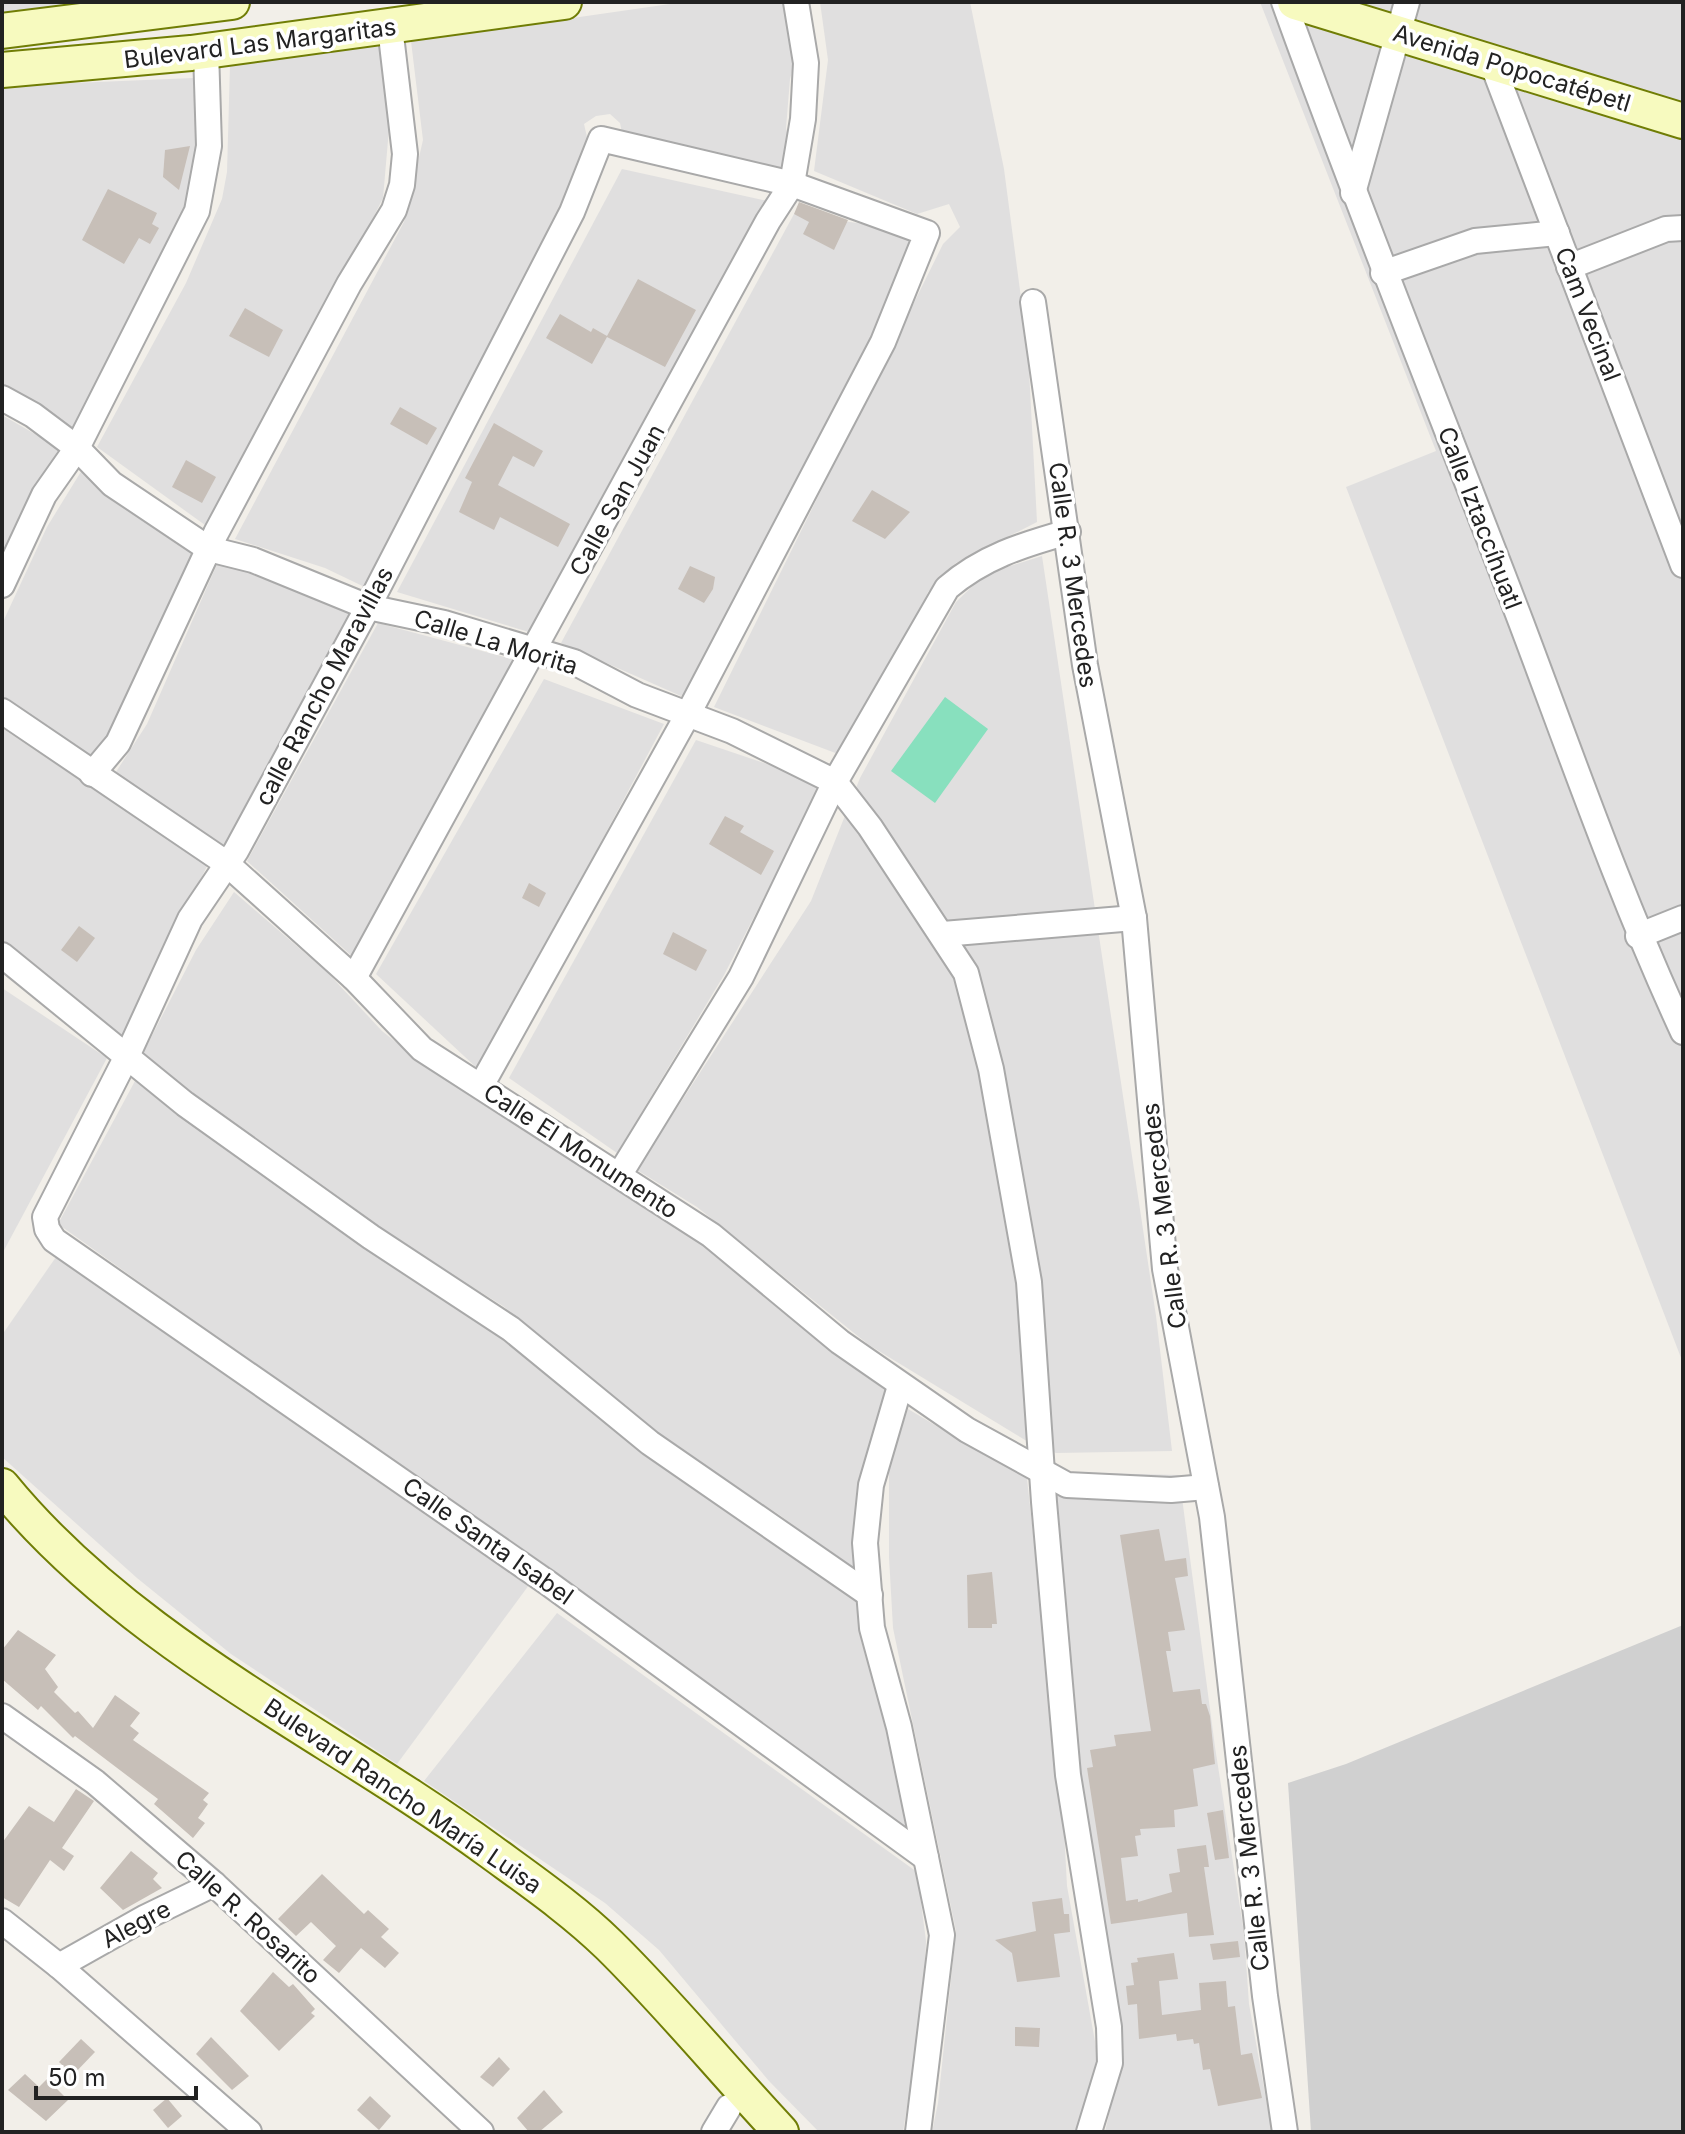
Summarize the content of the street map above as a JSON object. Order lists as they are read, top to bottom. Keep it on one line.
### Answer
{"streets":{"street":["Bulevard Las Margaritas","Avenida Popocatépetl","Cam Vecinal","Calle San Juan","Calle Iztaccíhuatl","Calle R. 3 Mercedes","Calle La Morita","calle Rancho Maravillas","Calle El Monumento","Calle Santa Isabel","Bulevard Rancho María Luisa","Calle R. Rosarito","Alegre"]},"crossings":[["Avenida Popocatépetl","Cam Vecinal"],["Calle San Juan","Calle La Morita"],["Calle San Juan","calle Rancho Maravillas"],["Calle San Juan","Calle El Monumento"],["Calle R. 3 Mercedes","Calle El Monumento"],["Calle La Morita","calle Rancho Maravillas"],["calle Rancho Maravillas","Calle El Monumento"],["calle Rancho Maravillas","Calle Santa Isabel"],["Calle R. Rosarito","Alegre"]],"scale_bar":"50 m"}
